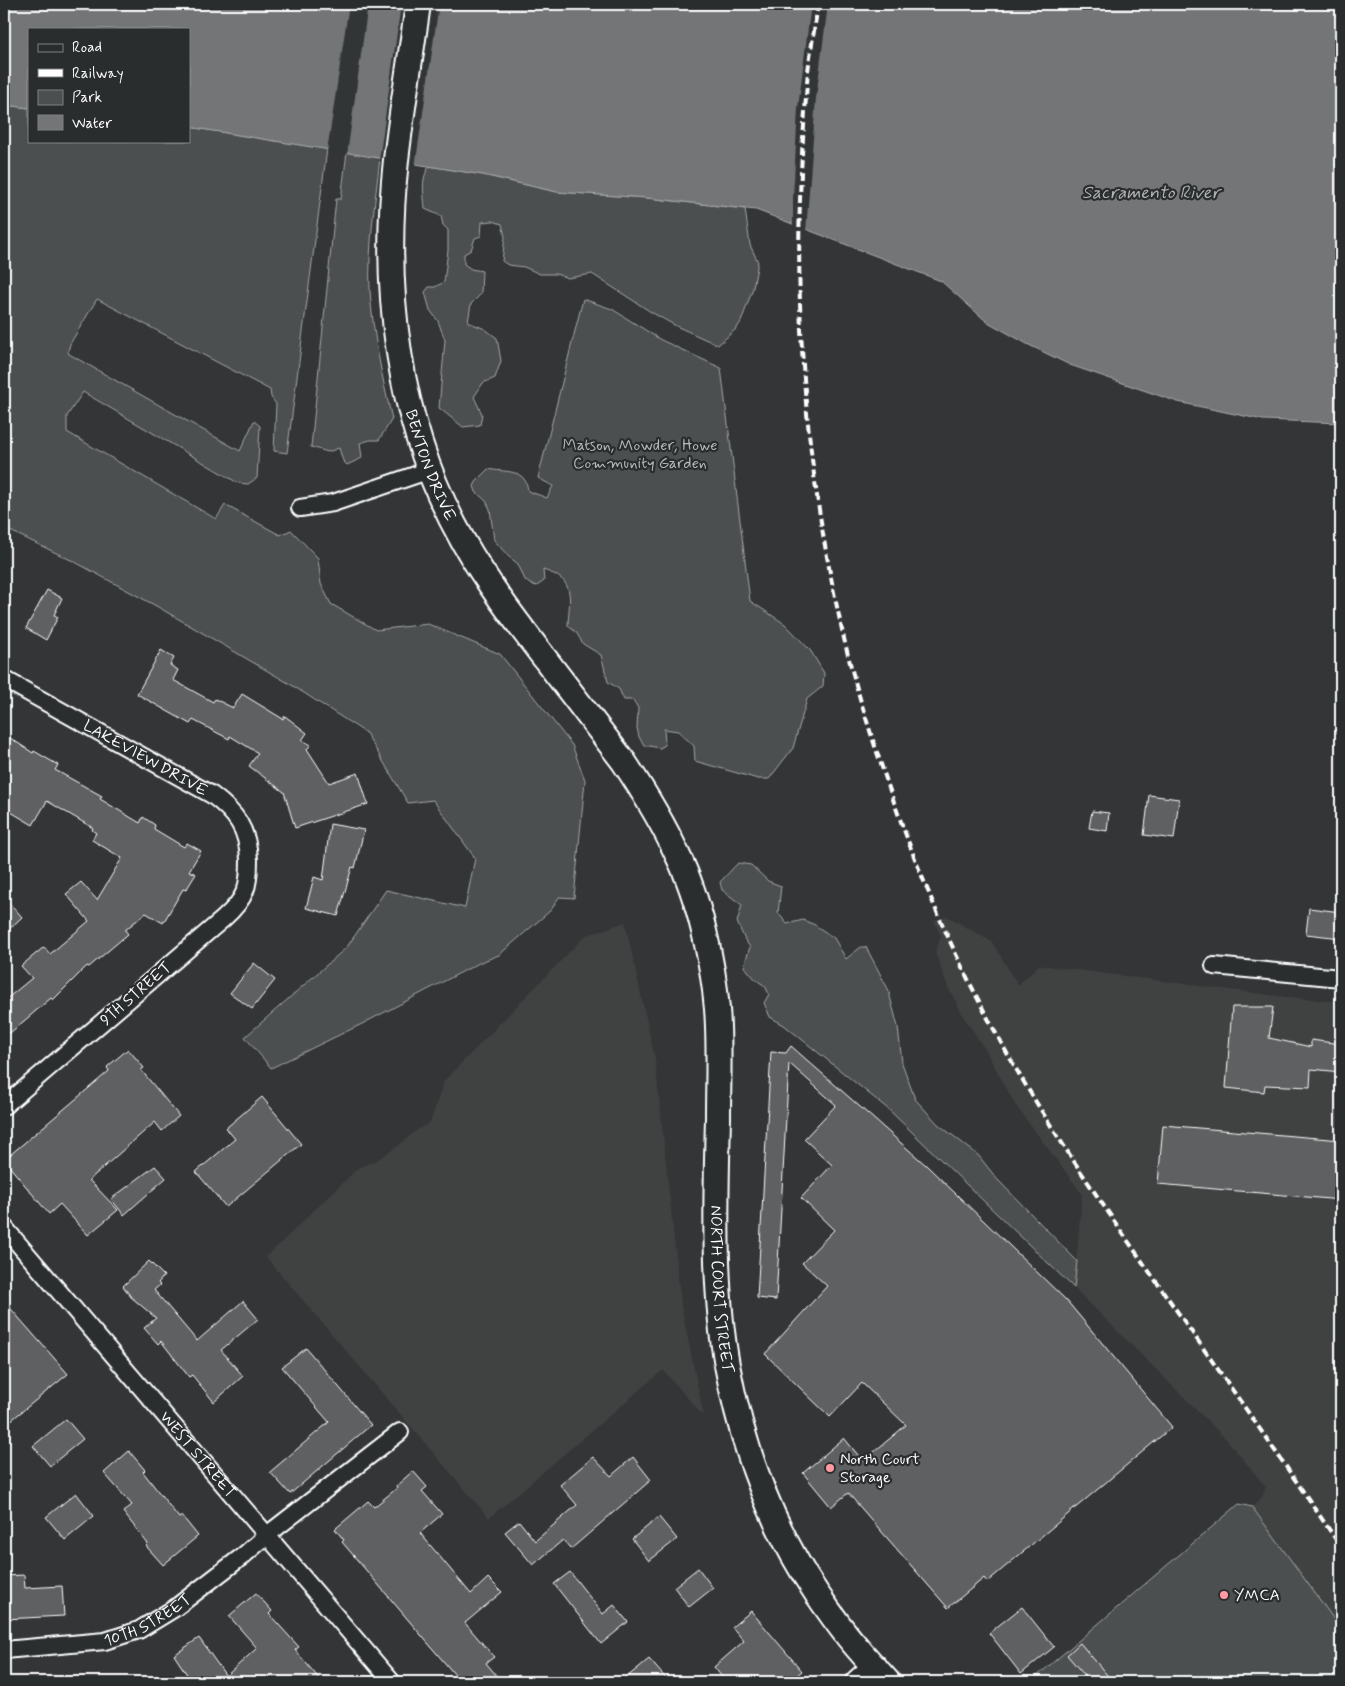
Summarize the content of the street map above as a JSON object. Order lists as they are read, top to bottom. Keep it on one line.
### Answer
{"streets":{"street":["BENTON DRIVE","LAKEVIEW DRIVE","9TH STREET","NORTH COURT STREET","WEST STREET","10TH STREET"]},"crossings":[["BENTON DRIVE","NORTH COURT STREET"],["LAKEVIEW DRIVE","9TH STREET"],["WEST STREET","10TH STREET"]],"water":["Sacramento River"],"parks":["Matson, Mowder, Howe Community Garden"],"places":["North Court Storage","YMCA"],"legend":["Road","Railway","Park","Water"]}
